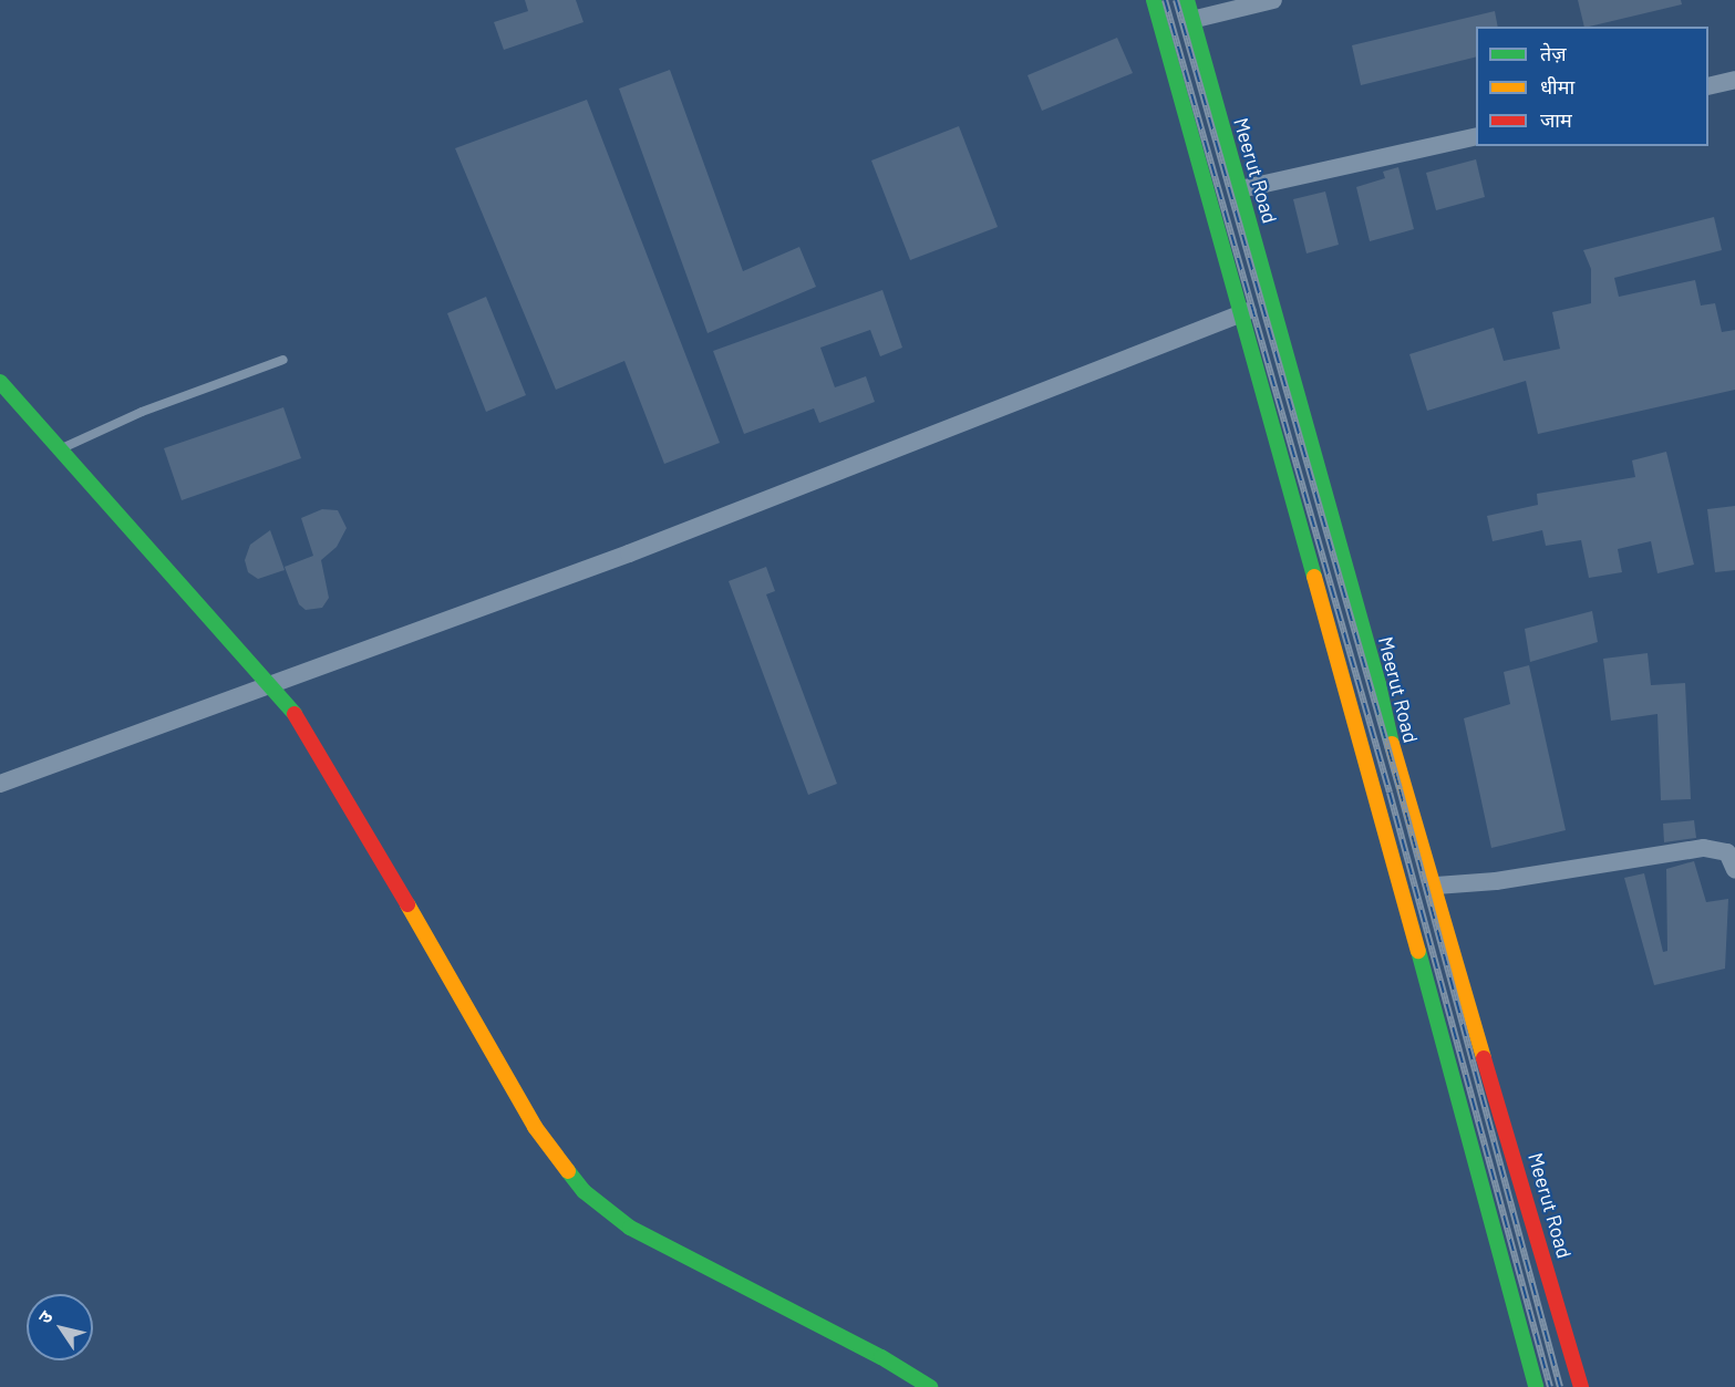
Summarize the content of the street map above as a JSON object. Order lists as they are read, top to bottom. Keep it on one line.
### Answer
{"streets":{"main road":["Meerut Road"]},"legend":["तेज़","धीमा","जाम"],"north":"top left"}
